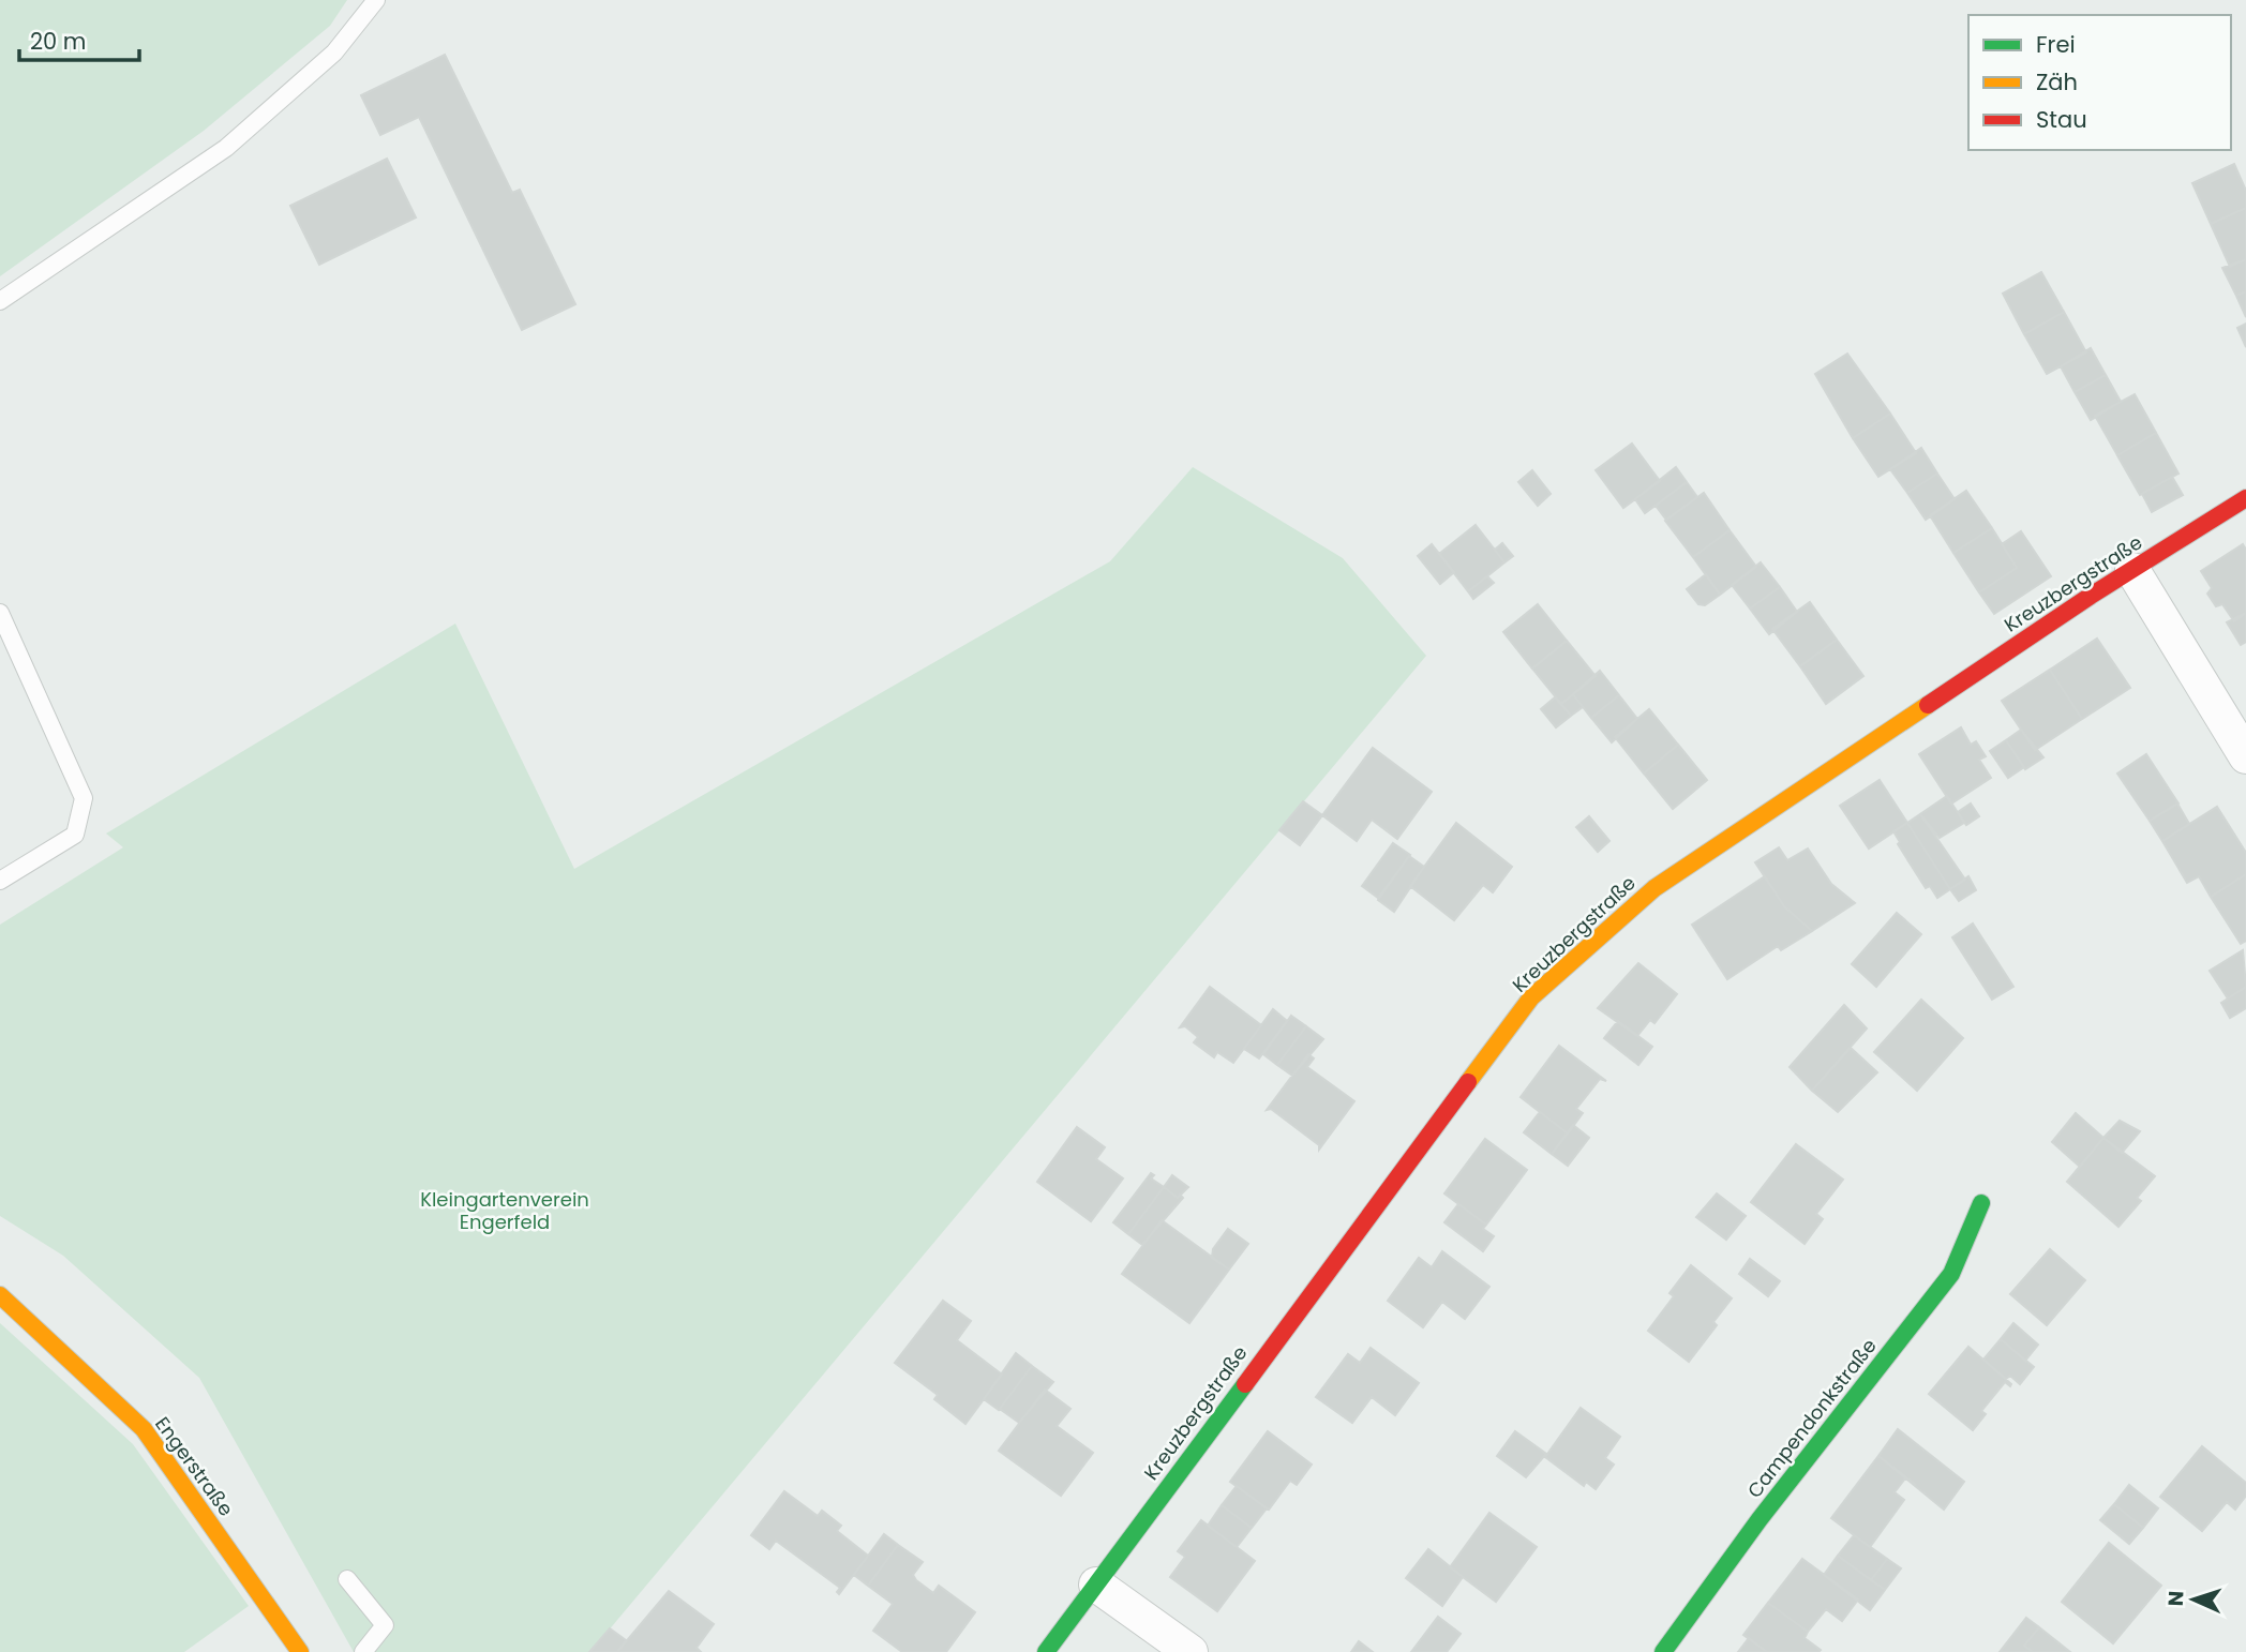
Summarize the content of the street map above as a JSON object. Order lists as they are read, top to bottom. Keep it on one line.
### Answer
{"streets":{"street":["Kreuzbergstraße","Campendonkstraße","Engerstraße"]},"parks":["Kleingartenverein Engerfeld"],"legend":["Frei","Zäh","Stau"],"scale_bar":"20 m","north":"left"}
